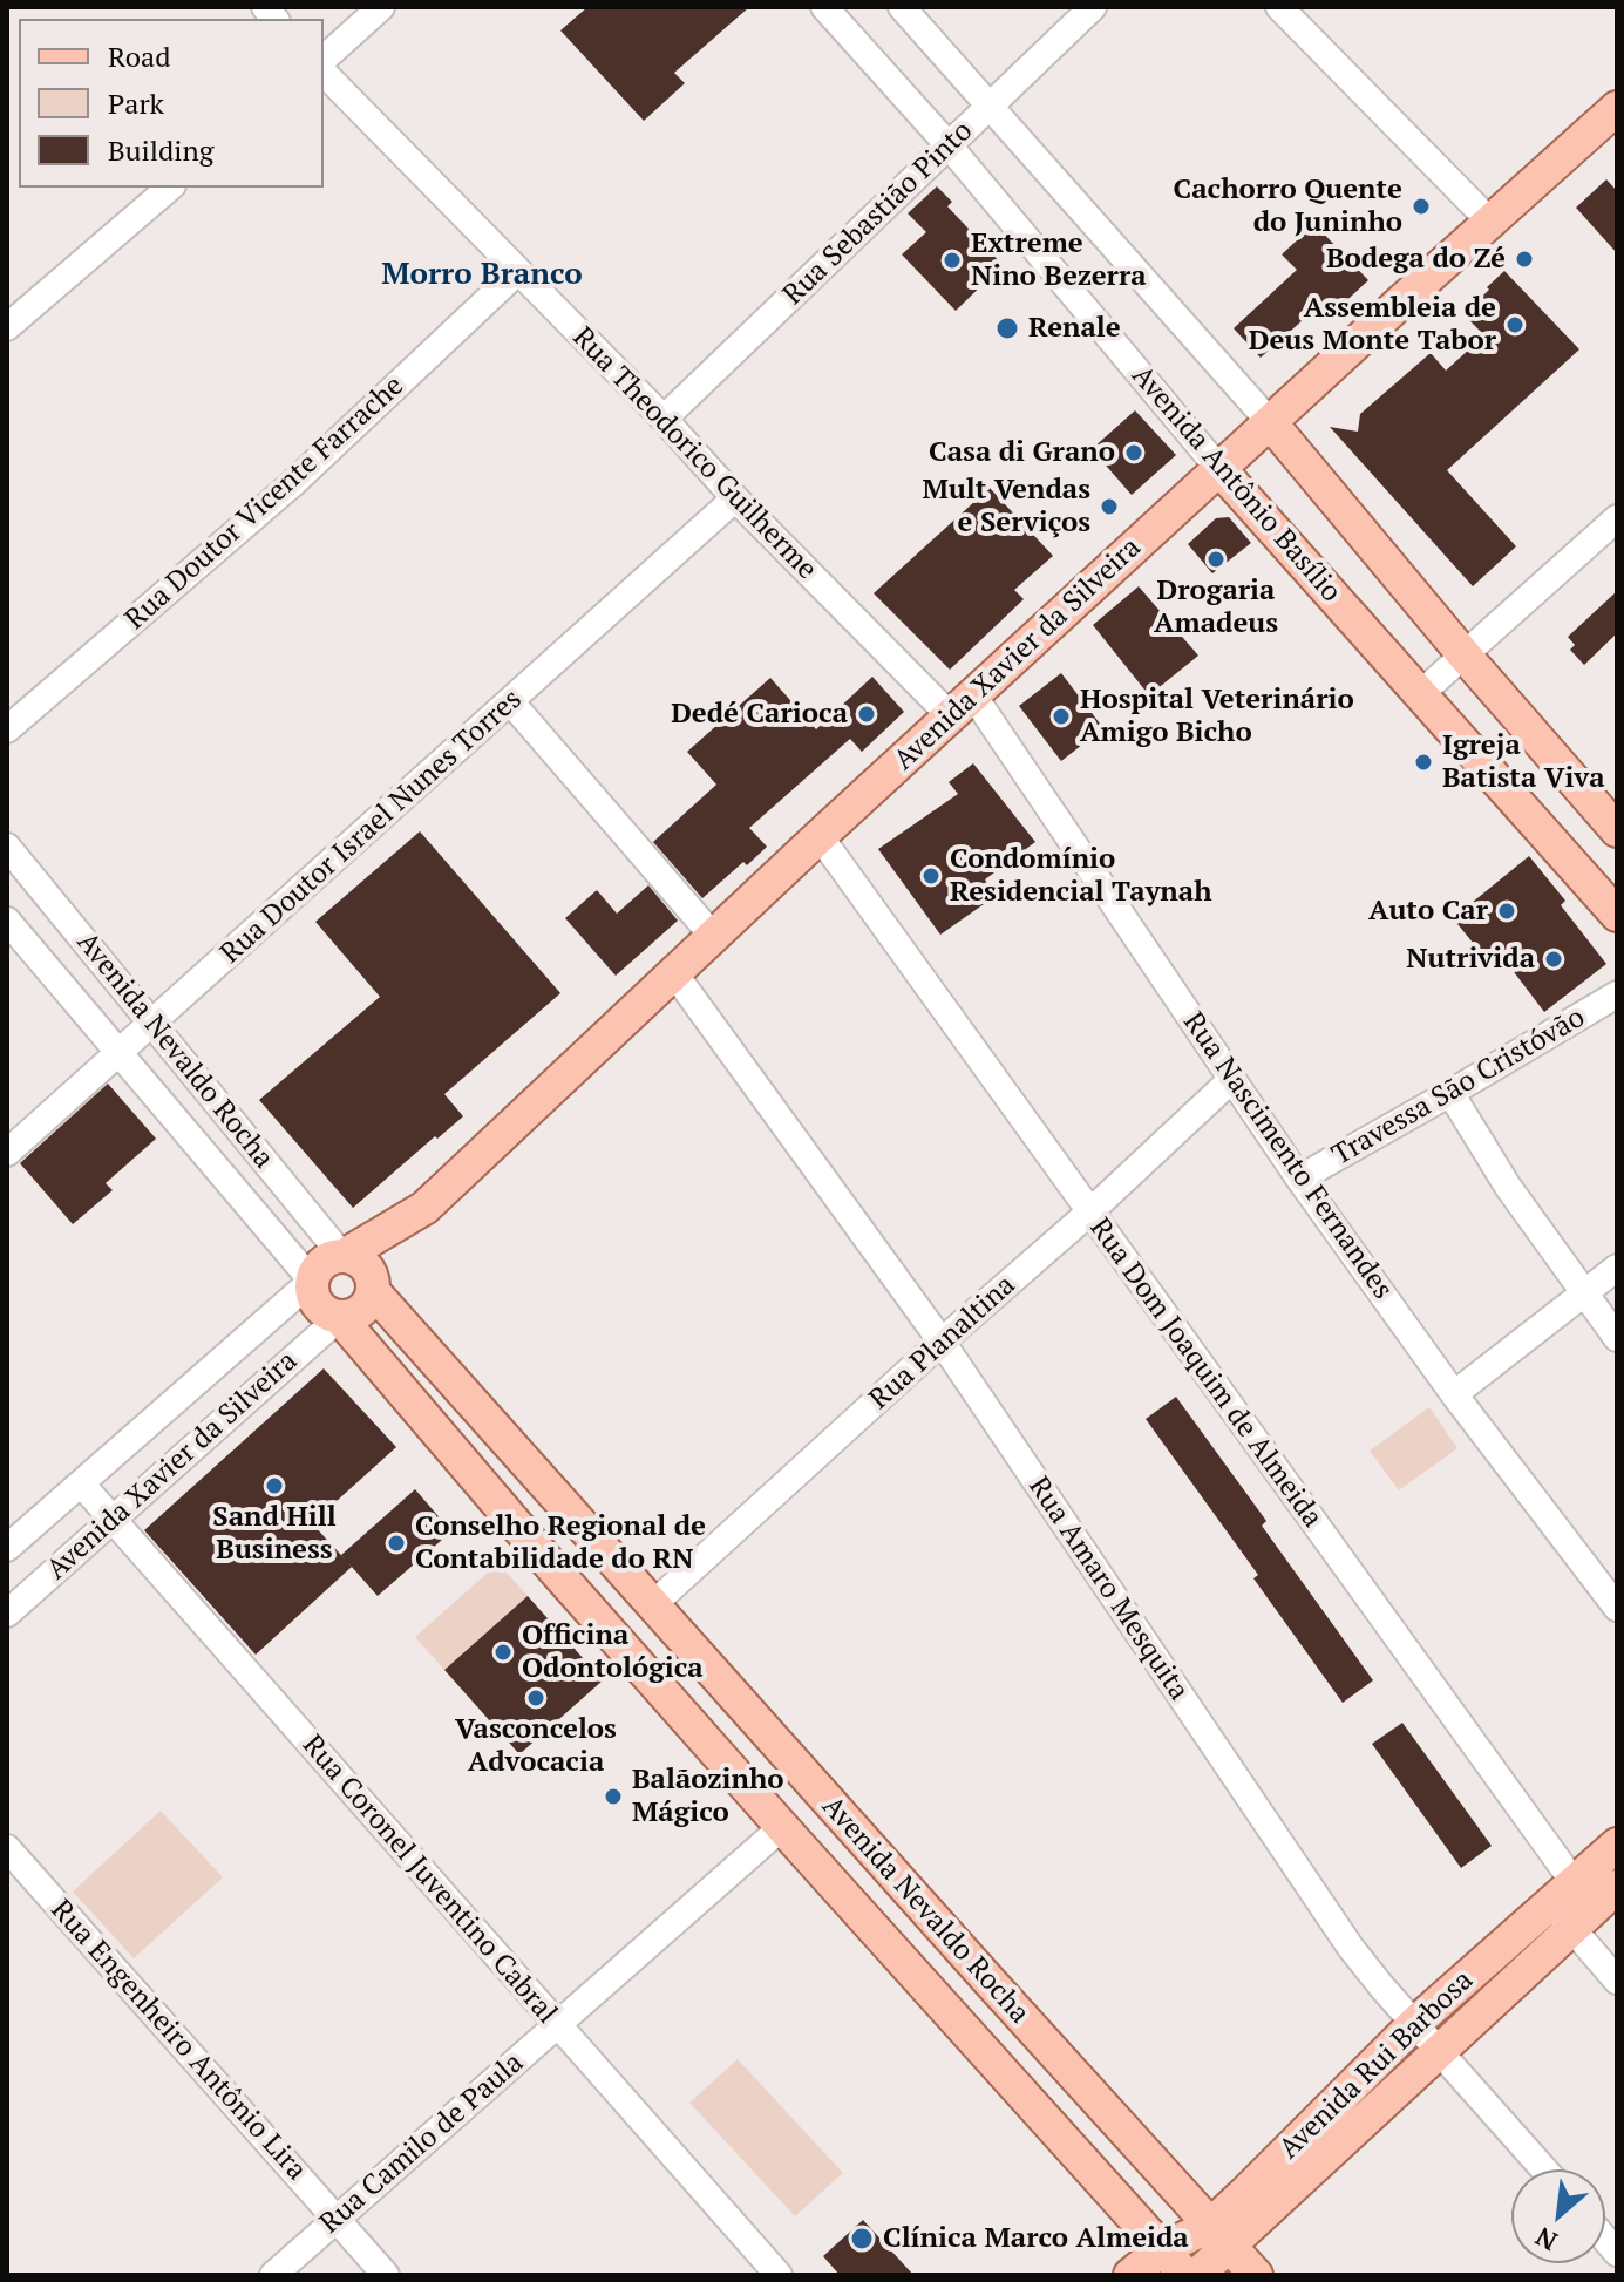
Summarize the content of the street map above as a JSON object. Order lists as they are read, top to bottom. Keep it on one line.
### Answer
{"streets":{"main road":["Avenida Antônio Basílio","Avenida Xavier da Silveira","Avenida Nevaldo Rocha","Avenida Rui Barbosa"],"street":["Rua Sebastião Pinto","Rua Theodorico Guilherme","Rua Doutor Vicente Farrache","Rua Doutor Israel Nunes Torres","Travessa São Cristóvão","Rua Nascimento Fernandes","Rua Planaltina","Rua Dom Joaquim de Almeida","Rua Amaro Mesquita","Rua Coronel Juventino Cabral","Rua Engenheiro Antônio Lira","Rua Camilo de Paula"]},"crossings":[["Rua Sebastião Pinto","Rua Theodorico Guilherme"],["Rua Sebastião Pinto","Avenida Antônio Basílio"],["Rua Theodorico Guilherme","Rua Doutor Vicente Farrache"],["Rua Theodorico Guilherme","Avenida Xavier da Silveira"],["Rua Theodorico Guilherme","Rua Doutor Israel Nunes Torres"],["Rua Theodorico Guilherme","Rua Nascimento Fernandes"],["Avenida Antônio Basílio","Avenida Xavier da Silveira"],["Avenida Xavier da Silveira","Avenida Nevaldo Rocha"],["Avenida Xavier da Silveira","Rua Nascimento Fernandes"],["Avenida Xavier da Silveira","Rua Dom Joaquim de Almeida"],["Avenida Xavier da Silveira","Rua Amaro Mesquita"],["Avenida Xavier da Silveira","Rua Coronel Juventino Cabral"],["Rua Doutor Israel Nunes Torres","Avenida Nevaldo Rocha"],["Avenida Nevaldo Rocha","Rua Planaltina"],["Avenida Nevaldo Rocha","Avenida Rui Barbosa"],["Avenida Nevaldo Rocha","Rua Camilo de Paula"],["Travessa São Cristóvão","Rua Nascimento Fernandes"],["Rua Nascimento Fernandes","Rua Planaltina"],["Rua Planaltina","Rua Dom Joaquim de Almeida"],["Rua Planaltina","Rua Amaro Mesquita"],["Rua Dom Joaquim de Almeida","Avenida Rui Barbosa"],["Rua Amaro Mesquita","Avenida Rui Barbosa"],["Rua Coronel Juventino Cabral","Rua Camilo de Paula"],["Rua Engenheiro Antônio Lira","Rua Camilo de Paula"]],"districts":["Morro Branco"],"places":["Cachorro Quente do Juninho","Bodega do Zé","Extreme Nino Bezerra","Assembleia de Deus Monte Tabor","Renale","Casa di Grano","Mult Vendas e Serviços","Drogaria Amadeus","Dedé Carioca","Hospital Veterinário Amigo Bicho","Igreja Batista Viva","Condomínio Residencial Taynah","Auto Car","Nutrivida","Sand Hill Business","Conselho Regional de Contabilidade do RN","Officina Odontológica","Vasconcelos Advocacia","Balãozinho Mágico","Clínica Marco Almeida"],"legend":["Road","Park","Building"],"north":"bottom left"}
